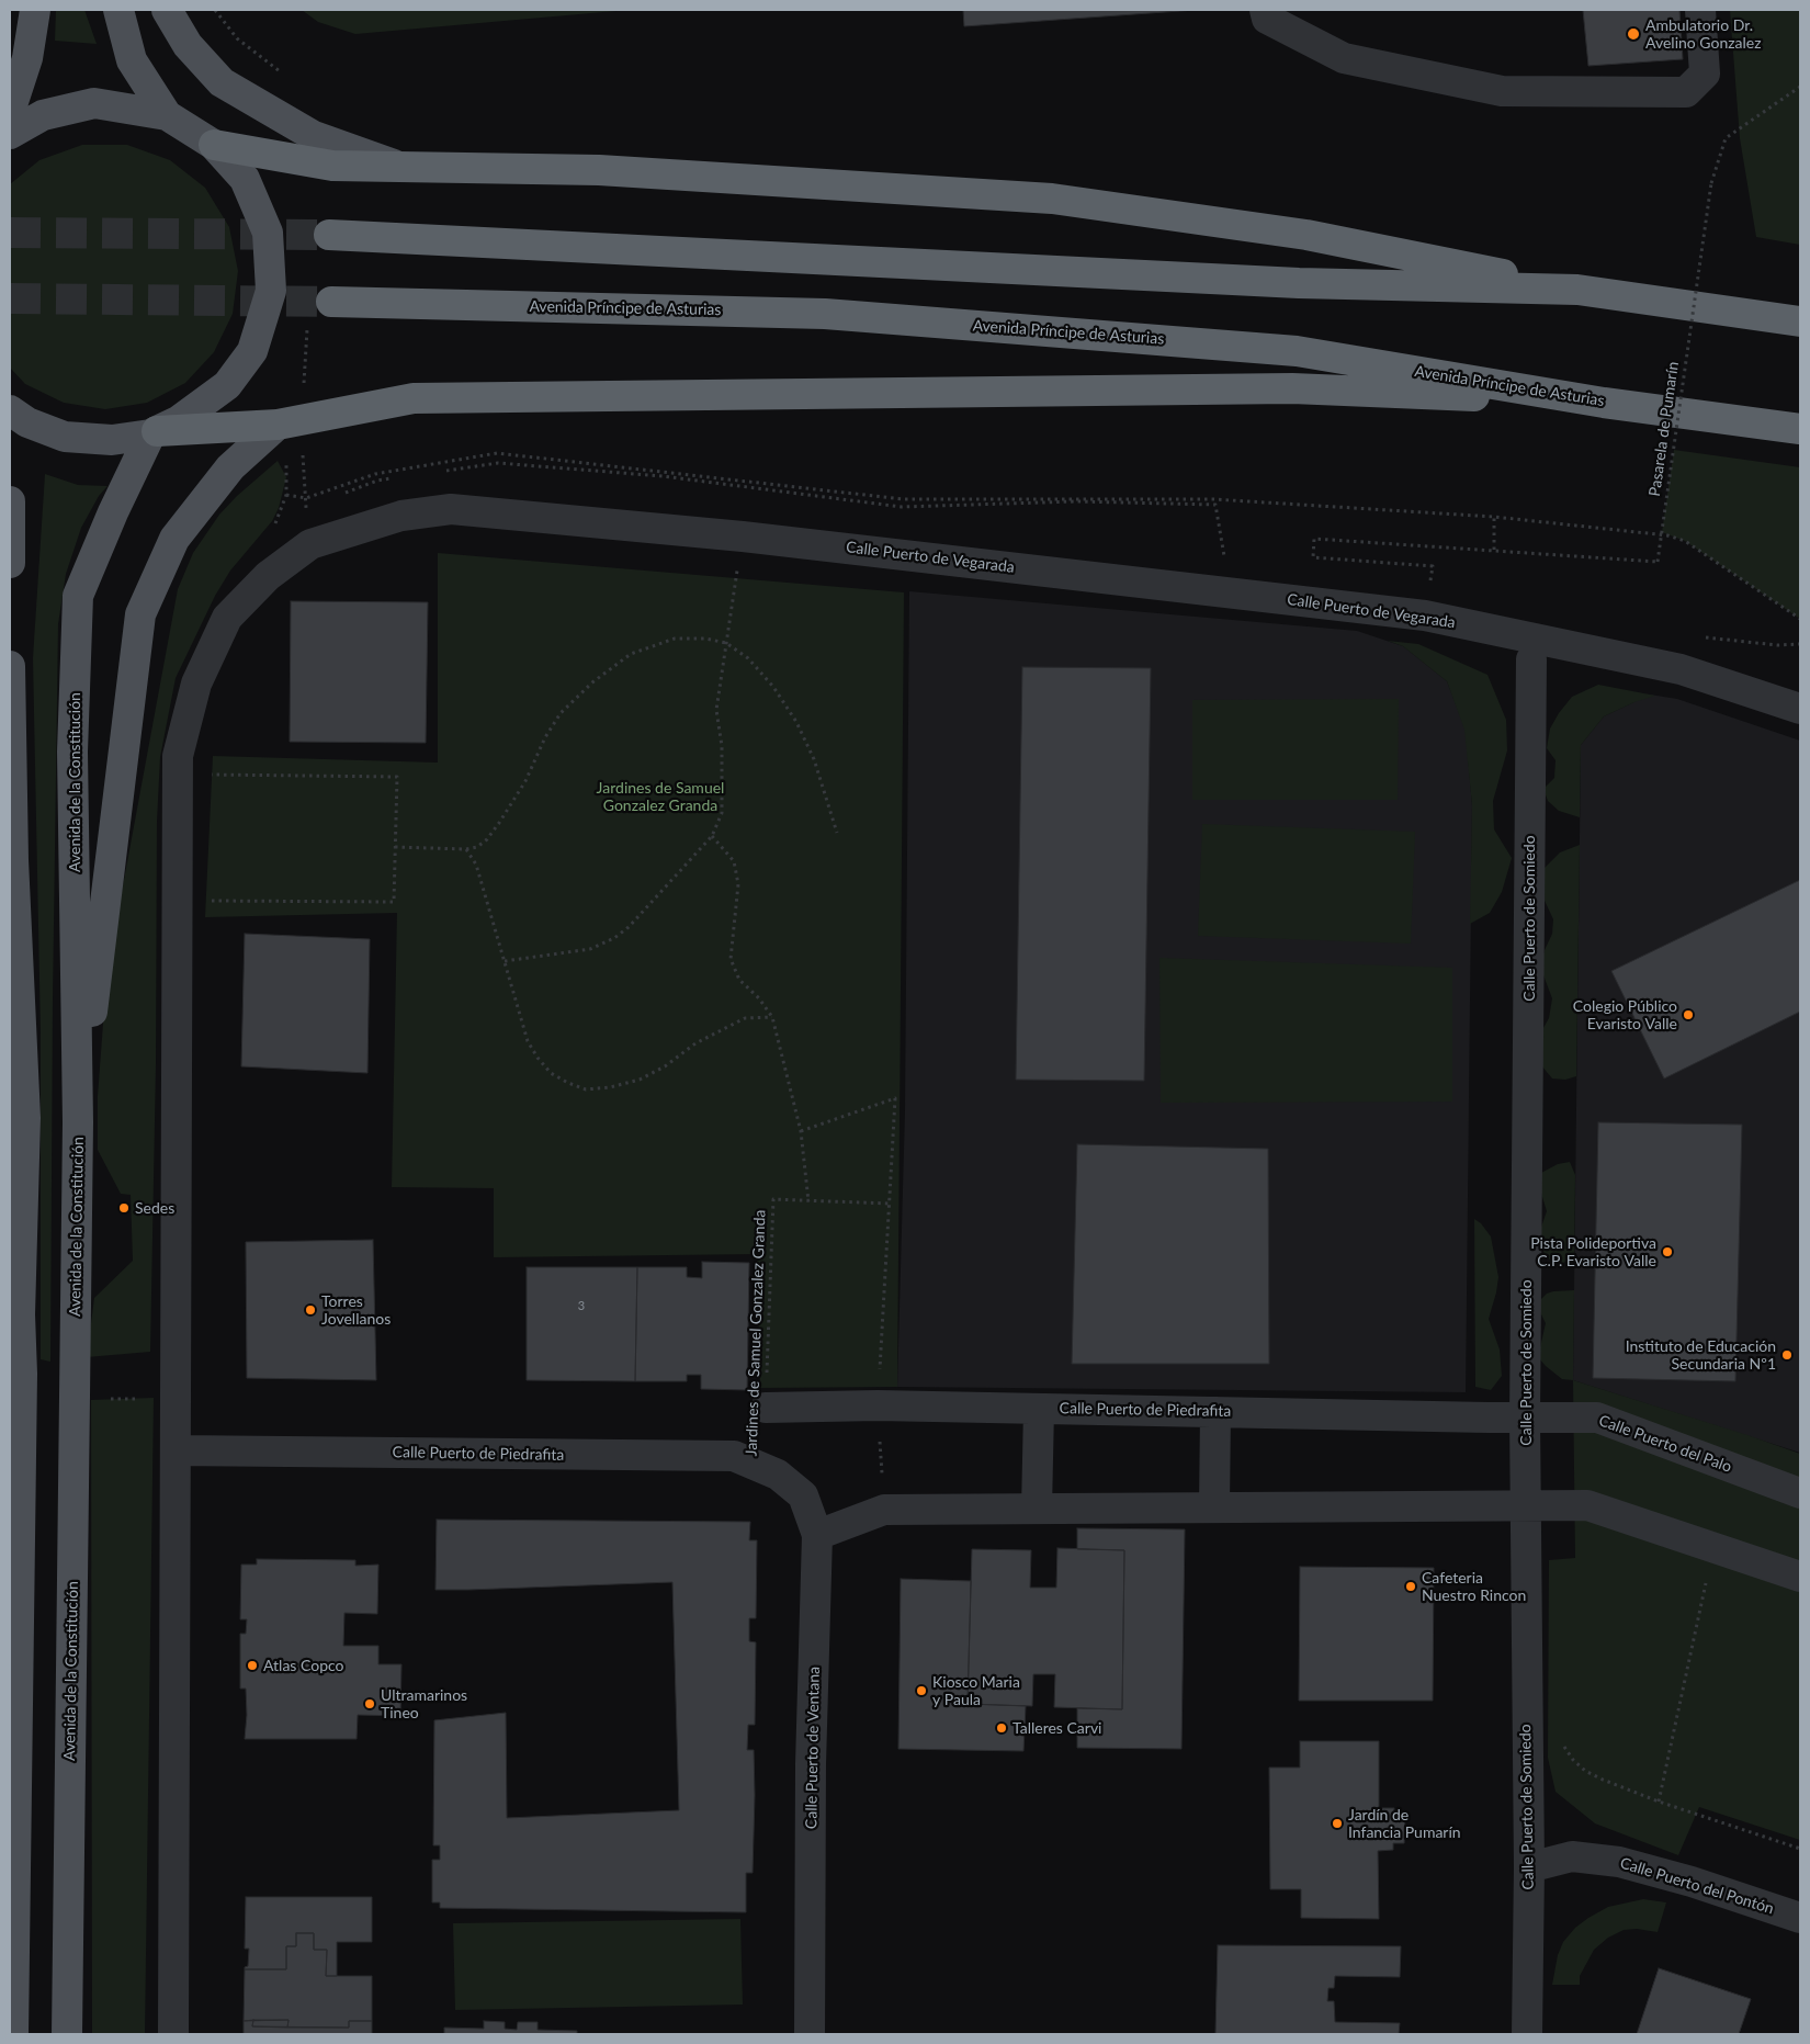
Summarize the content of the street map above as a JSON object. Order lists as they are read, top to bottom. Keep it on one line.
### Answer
{"streets":{"highway":["Avenida Príncipe de Asturias"],"main road":["Avenida de la Constitución"],"street":["Calle Puerto de Vegarada","Calle Puerto de Somiedo","Calle Puerto de Piedrafita","Calle Puerto del Palo","Calle Puerto de Ventana","Calle Puerto del Pontón"],"path":["Pasarela de Pumarín","Jardines de Samuel Gonzalez Granda"]},"crossings":[["Calle Puerto de Somiedo","Calle Puerto de Piedrafita"],["Calle Puerto de Somiedo","Calle Puerto del Palo"],["Calle Puerto de Somiedo","Calle Puerto del Pontón"],["Jardines de Samuel Gonzalez Granda","Calle Puerto de Piedrafita"],["Calle Puerto de Piedrafita","Calle Puerto del Palo"],["Calle Puerto de Piedrafita","Calle Puerto de Ventana"]],"parks":["Jardines de Samuel Gonzalez Granda"],"places":["Ambulatorio Dr. Avelino Gonzalez","Colegio Público Evaristo Valle","Sedes","Pista Polideportiva C.P. Evaristo Valle","Torres Jovellanos","Instituto de Educación Secundaria Nº1","Cafeteria Nuestro Rincon","Atlas Copco","Kiosco Maria y Paula","Ultramarinos Tineo","Talleres Carvi","Jardín de Infancia Pumarín"],"house_numbers":["3"]}
